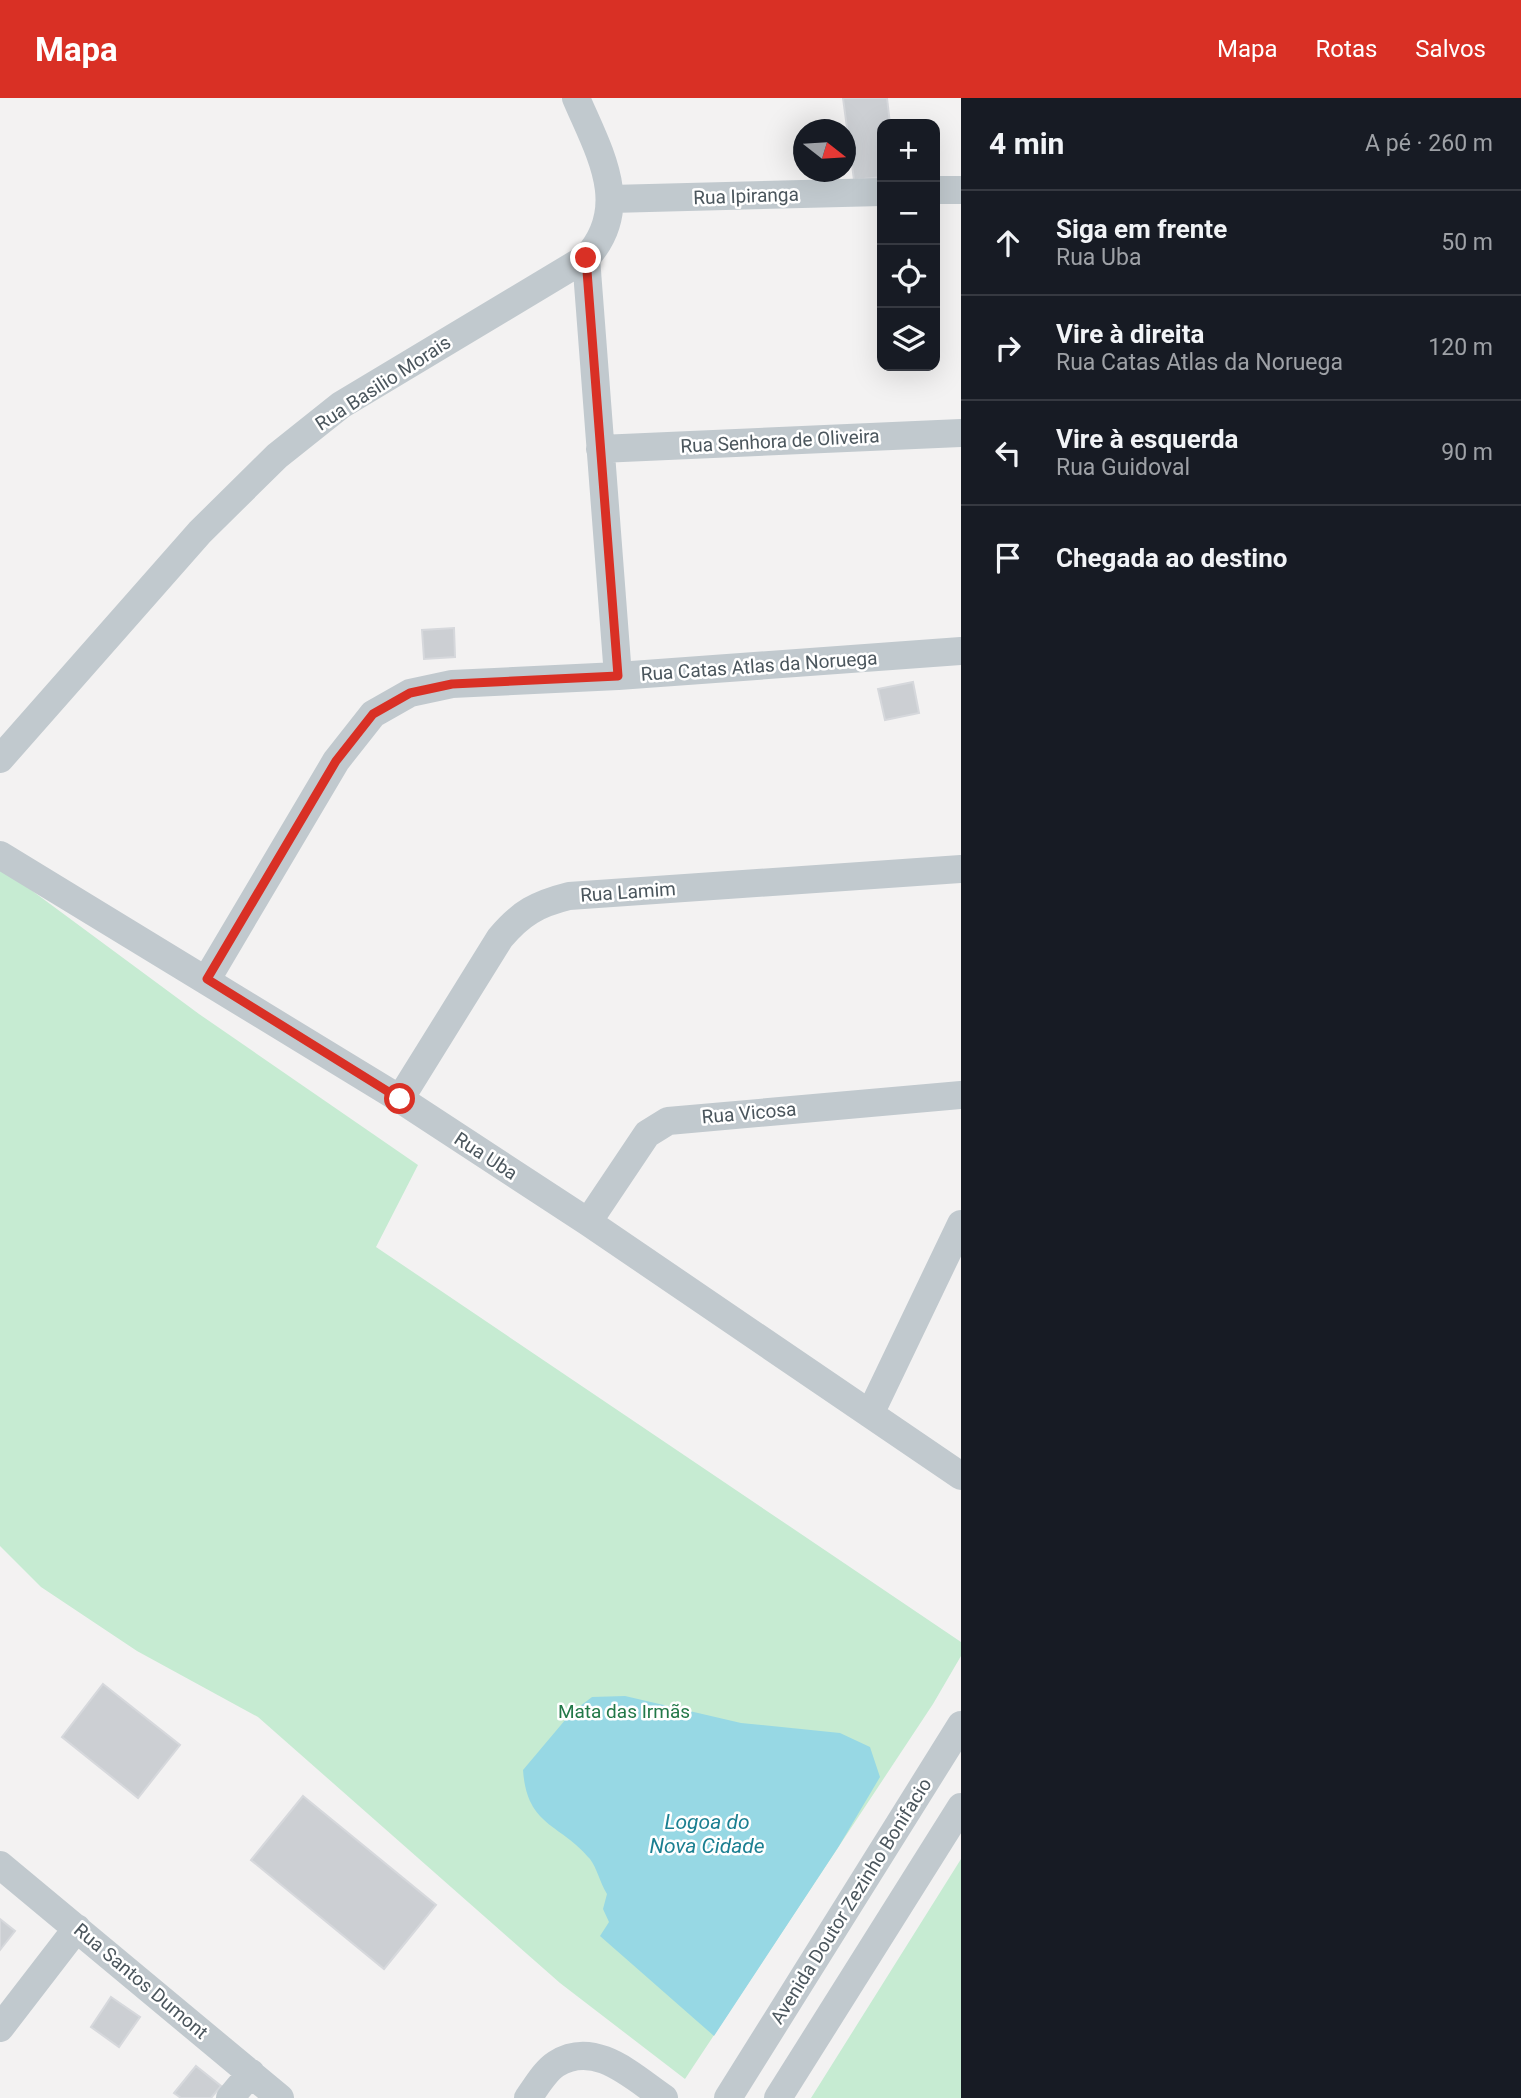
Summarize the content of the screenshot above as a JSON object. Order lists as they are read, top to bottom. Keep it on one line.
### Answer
{"streets":{"street":["Rua Ipiranga","Rua Basilio Morais","Rua Senhora de Oliveira","Rua Catas Atlas da Noruega","Rua Lamim","Rua Vicosa","Rua Uba","Avenida Doutor Zezinho Bonifacio","Rua Santos Dumont"]},"crossings":[["Rua Ipiranga","Rua Basilio Morais"],["Rua Catas Atlas da Noruega","Rua Uba"],["Rua Lamim","Rua Uba"],["Rua Vicosa","Rua Uba"]],"water":["Logoa do Nova Cidade"],"parks":["Mata das Irmãs"],"north":"right","page":{"header":"Mapa","nav":["Mapa","Rotas","Salvos"],"heading":["4 min","A pé · 260 m"],"map_buttons":["+","−"],"list":[["Siga em frente","Rua Uba","50 m"],["Vire à direita","Rua Catas Atlas da Noruega","120 m"],["Vire à esquerda","Rua Guidoval","90 m"],"Chegada ao destino"]}}
